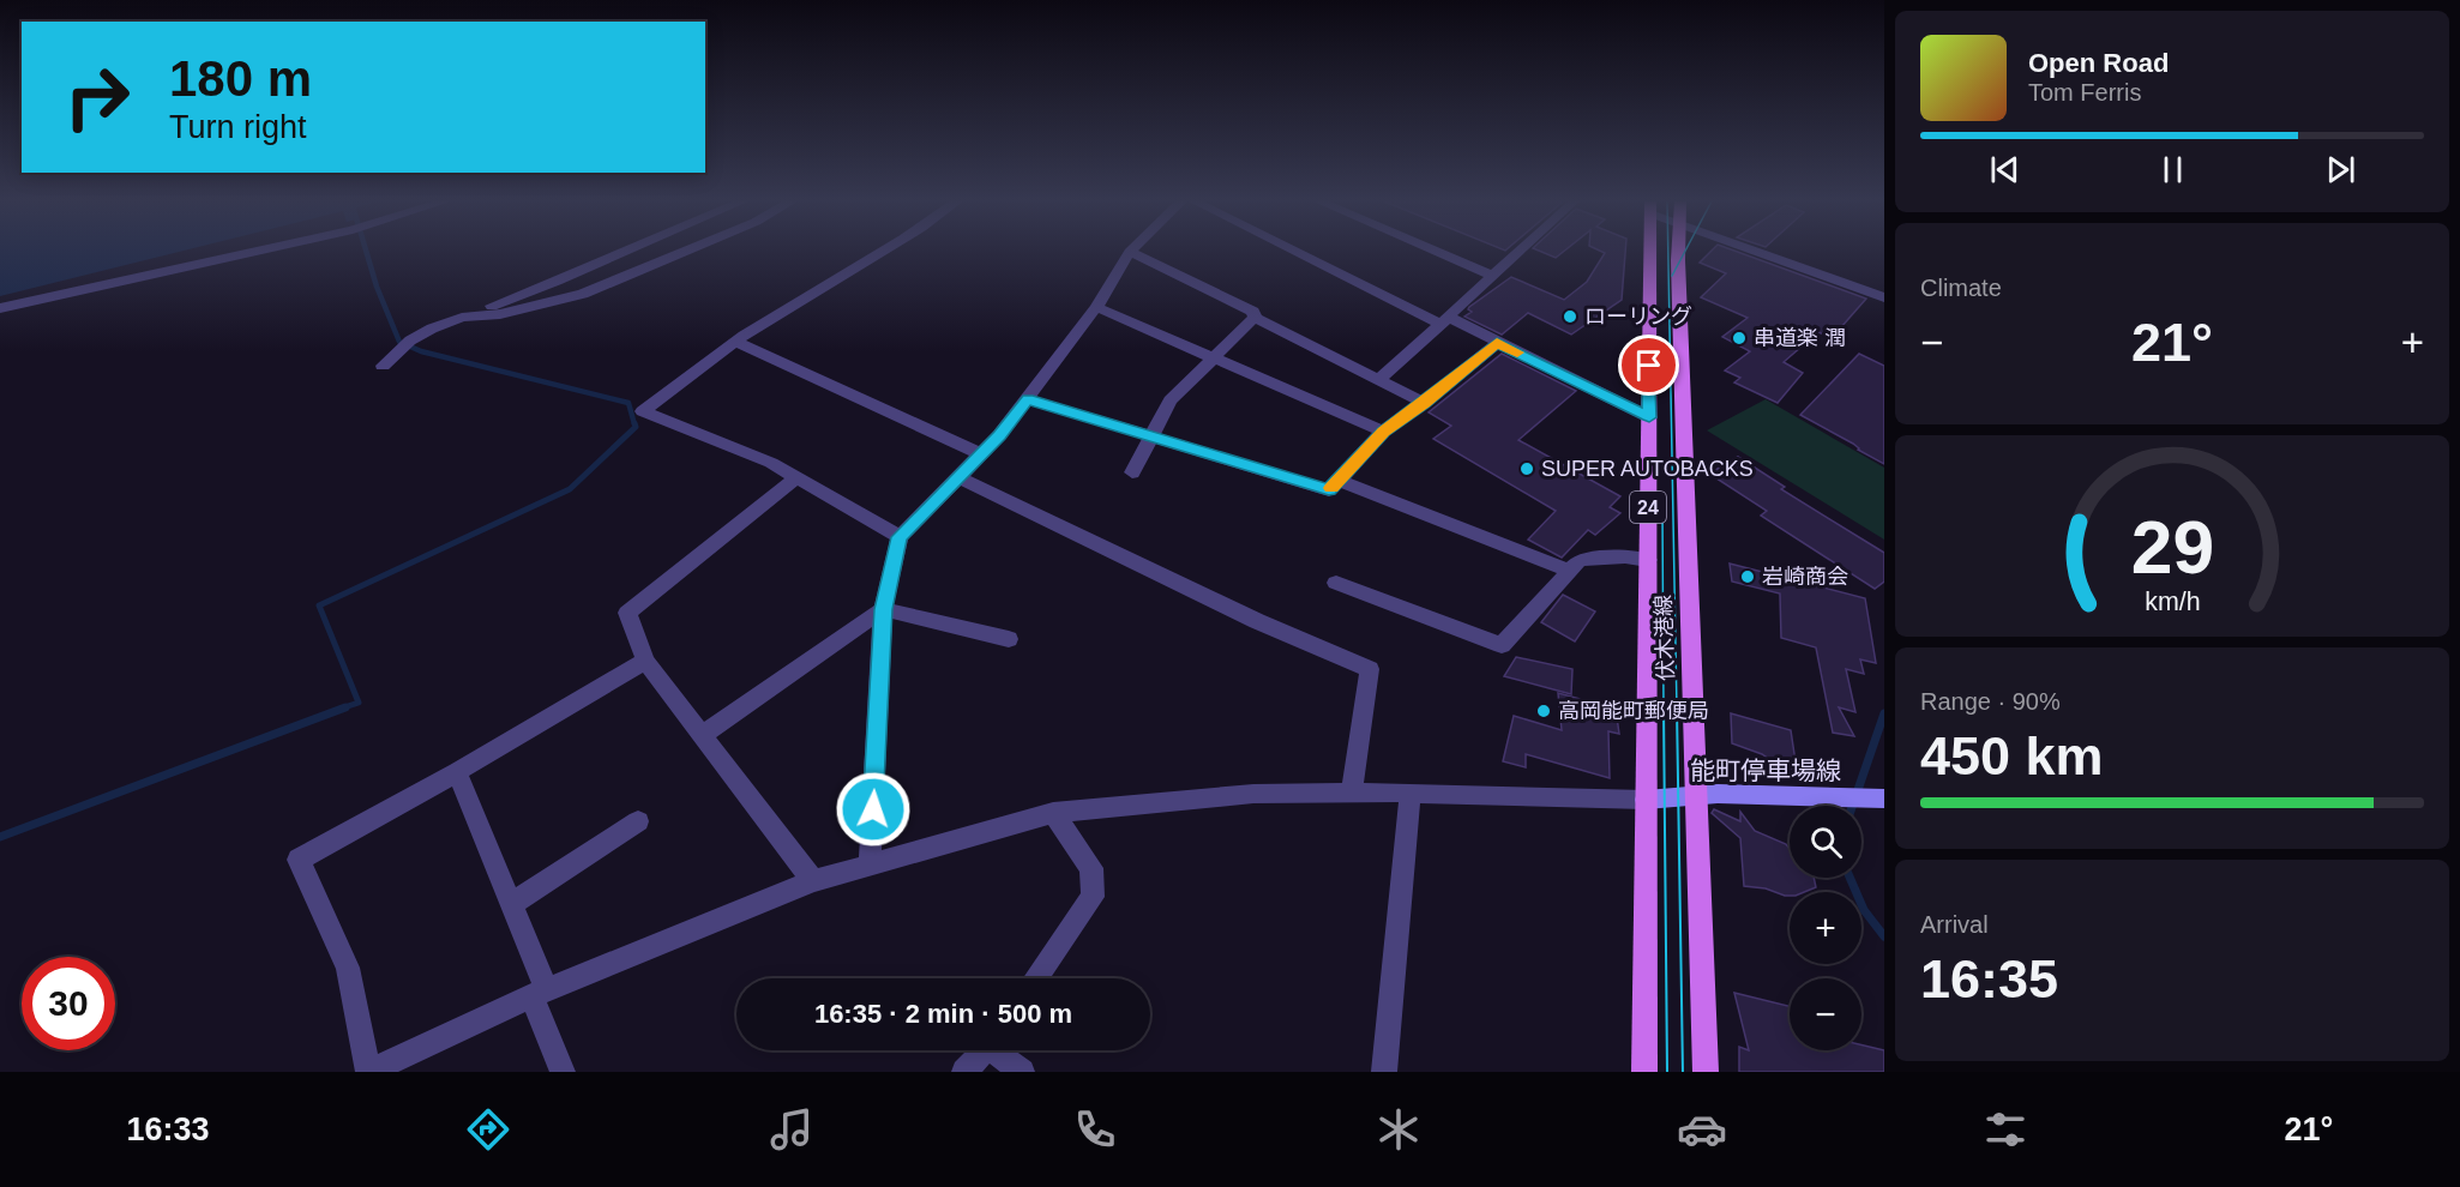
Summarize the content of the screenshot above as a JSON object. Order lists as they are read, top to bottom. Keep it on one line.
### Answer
{"streets":{"main road":["24","伏木港線","能町停車場線"]},"crossings":[["伏木港線","能町停車場線"]],"places":["ローリング","串道楽 潤","SUPER AUTOBACKS","岩崎商会","高岡能町郵便局"],"page":{"turn":["180 m","Turn right"],"song":["Open Road","Tom Ferris"],"tile":["Climate",["Range · 90%","450 km"],["Arrival","16:35"]],"heat":["−","21°","+"],"map_buttons":["+","−"],"limit":"30","trip":"16:35 · 2 min · 500 m","tabs":["16:33","21°"],"gauge":["29","km/h"]}}
